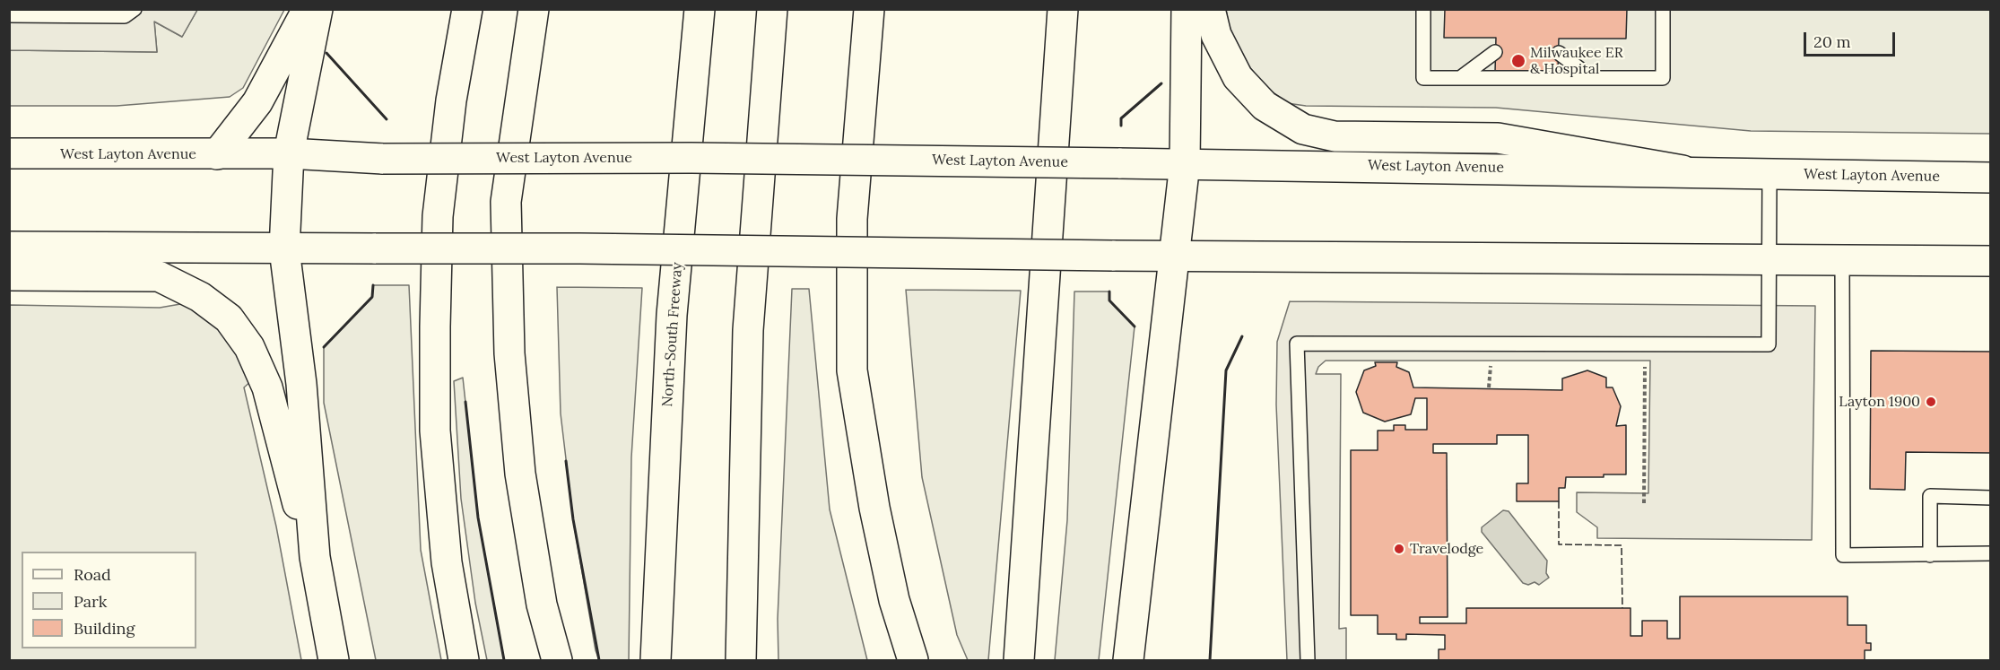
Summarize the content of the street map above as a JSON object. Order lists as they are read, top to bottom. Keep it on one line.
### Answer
{"streets":{"main road":["West Layton Avenue","North-South Freeway"]},"places":["Milwaukee ER & Hospital","Layton 1900","Travelodge"],"legend":["Road","Park","Building"],"scale_bar":"20 m"}
